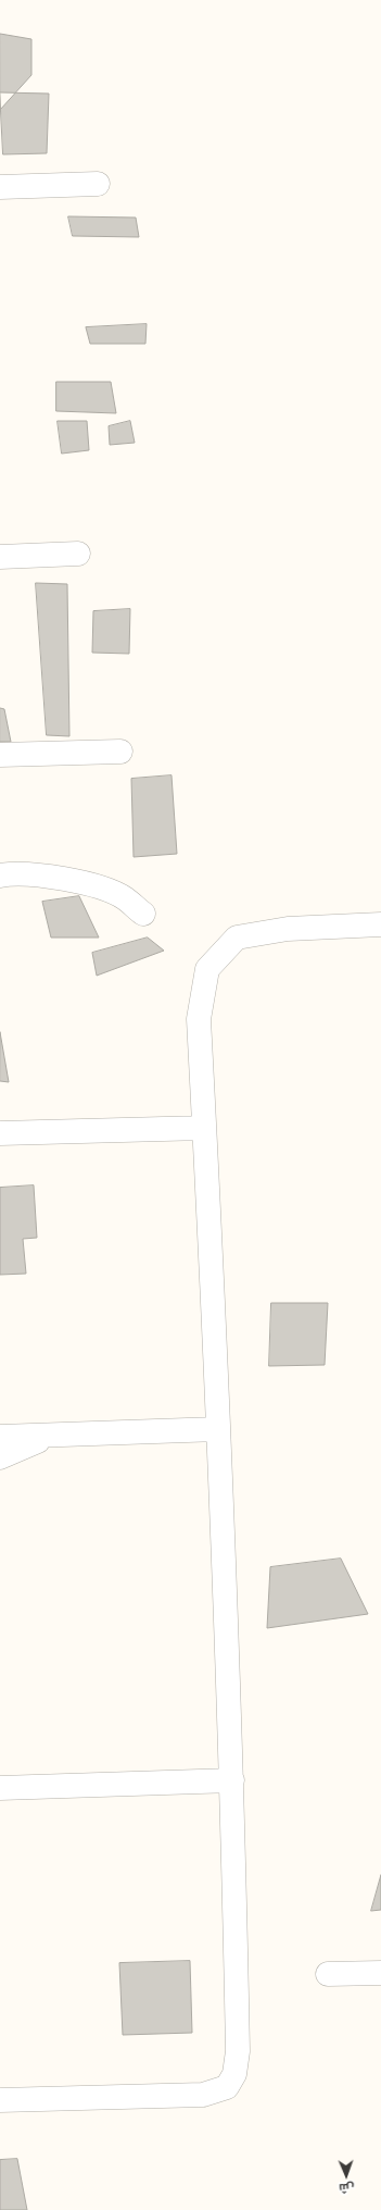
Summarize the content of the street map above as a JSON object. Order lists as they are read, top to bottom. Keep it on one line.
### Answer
{"north":"bottom"}
